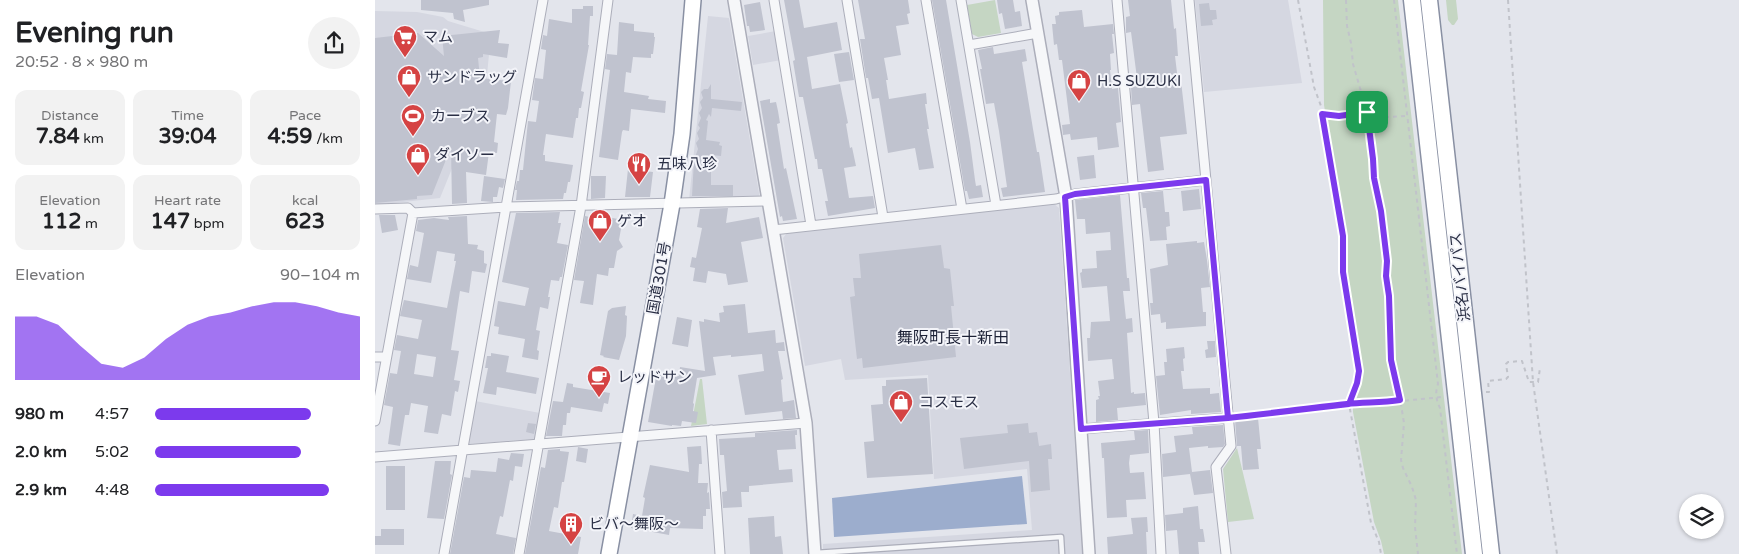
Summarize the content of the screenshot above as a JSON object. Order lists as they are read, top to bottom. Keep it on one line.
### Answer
{"streets":{"highway":["浜名バイパス","国道301号"]},"districts":["舞阪町長十新田"],"places":{"supermarket":["マム"],"shop":["サンドラッグ","H.S SUZUKI","ダイソー","ゲオ","コスモス"],"sports":["カーブス"],"restaurant":["五味八珍"],"cafe":["レッドサン"],"building":["ビバ～舞阪～"]},"page":{"heading":["Evening run","20:52 · 8 × 980 m"],"stats":[["Distance","7.84 km"],["Time","39:04"],["Pace","4:59 /km"],["Elevation","112 m"],["Heart rate","147 bpm"],["kcal","623"]],"chart":["Elevation","90–104 m"],"list":[{"name":"980 m","note":"4:57"},{"name":"2.0 km","note":"5:02"},{"name":"2.9 km","note":"4:48"}]}}
